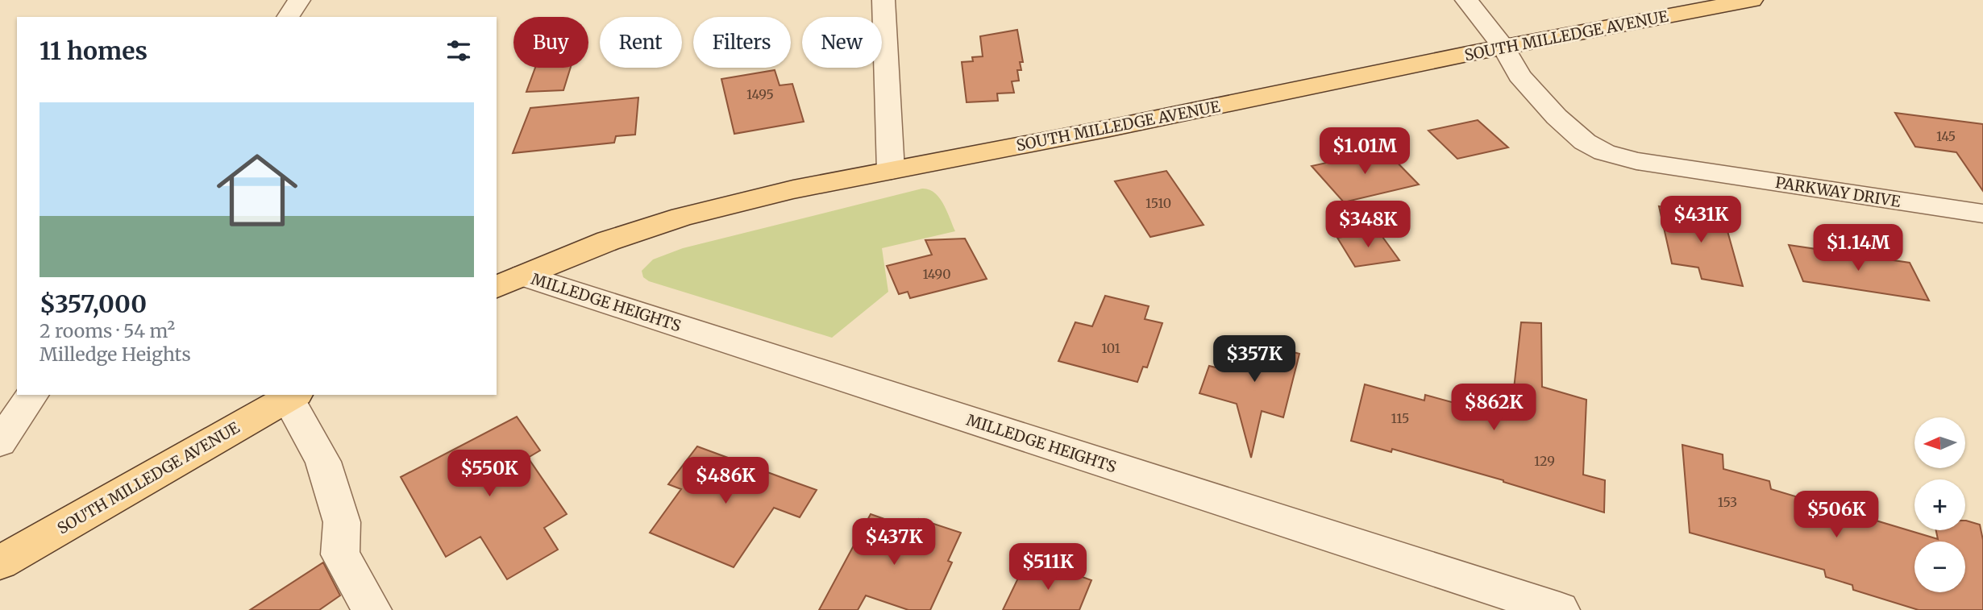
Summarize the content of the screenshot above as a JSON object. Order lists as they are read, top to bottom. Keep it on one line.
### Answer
{"streets":{"main road":["SOUTH MILLEDGE AVENUE"],"street":["PARKWAY DRIVE","MILLEDGE HEIGHTS"]},"crossings":[["SOUTH MILLEDGE AVENUE","PARKWAY DRIVE"],["SOUTH MILLEDGE AVENUE","MILLEDGE HEIGHTS"]],"house_numbers":["1495","145","1510","1490","101","115","129","153"],"north":"left","page":{"chip":["Buy","Rent","Filters","New"],"heading":"11 homes","list":[{"name":"$357,000","note":"2 rooms · 54 m² · Milledge Heights"}],"price":["$1.01M","$431K","$348K","$1.14M","$357K","$862K","$550K","$486K","$506K","$437K","$511K"],"map_buttons":["+","−"]}}
